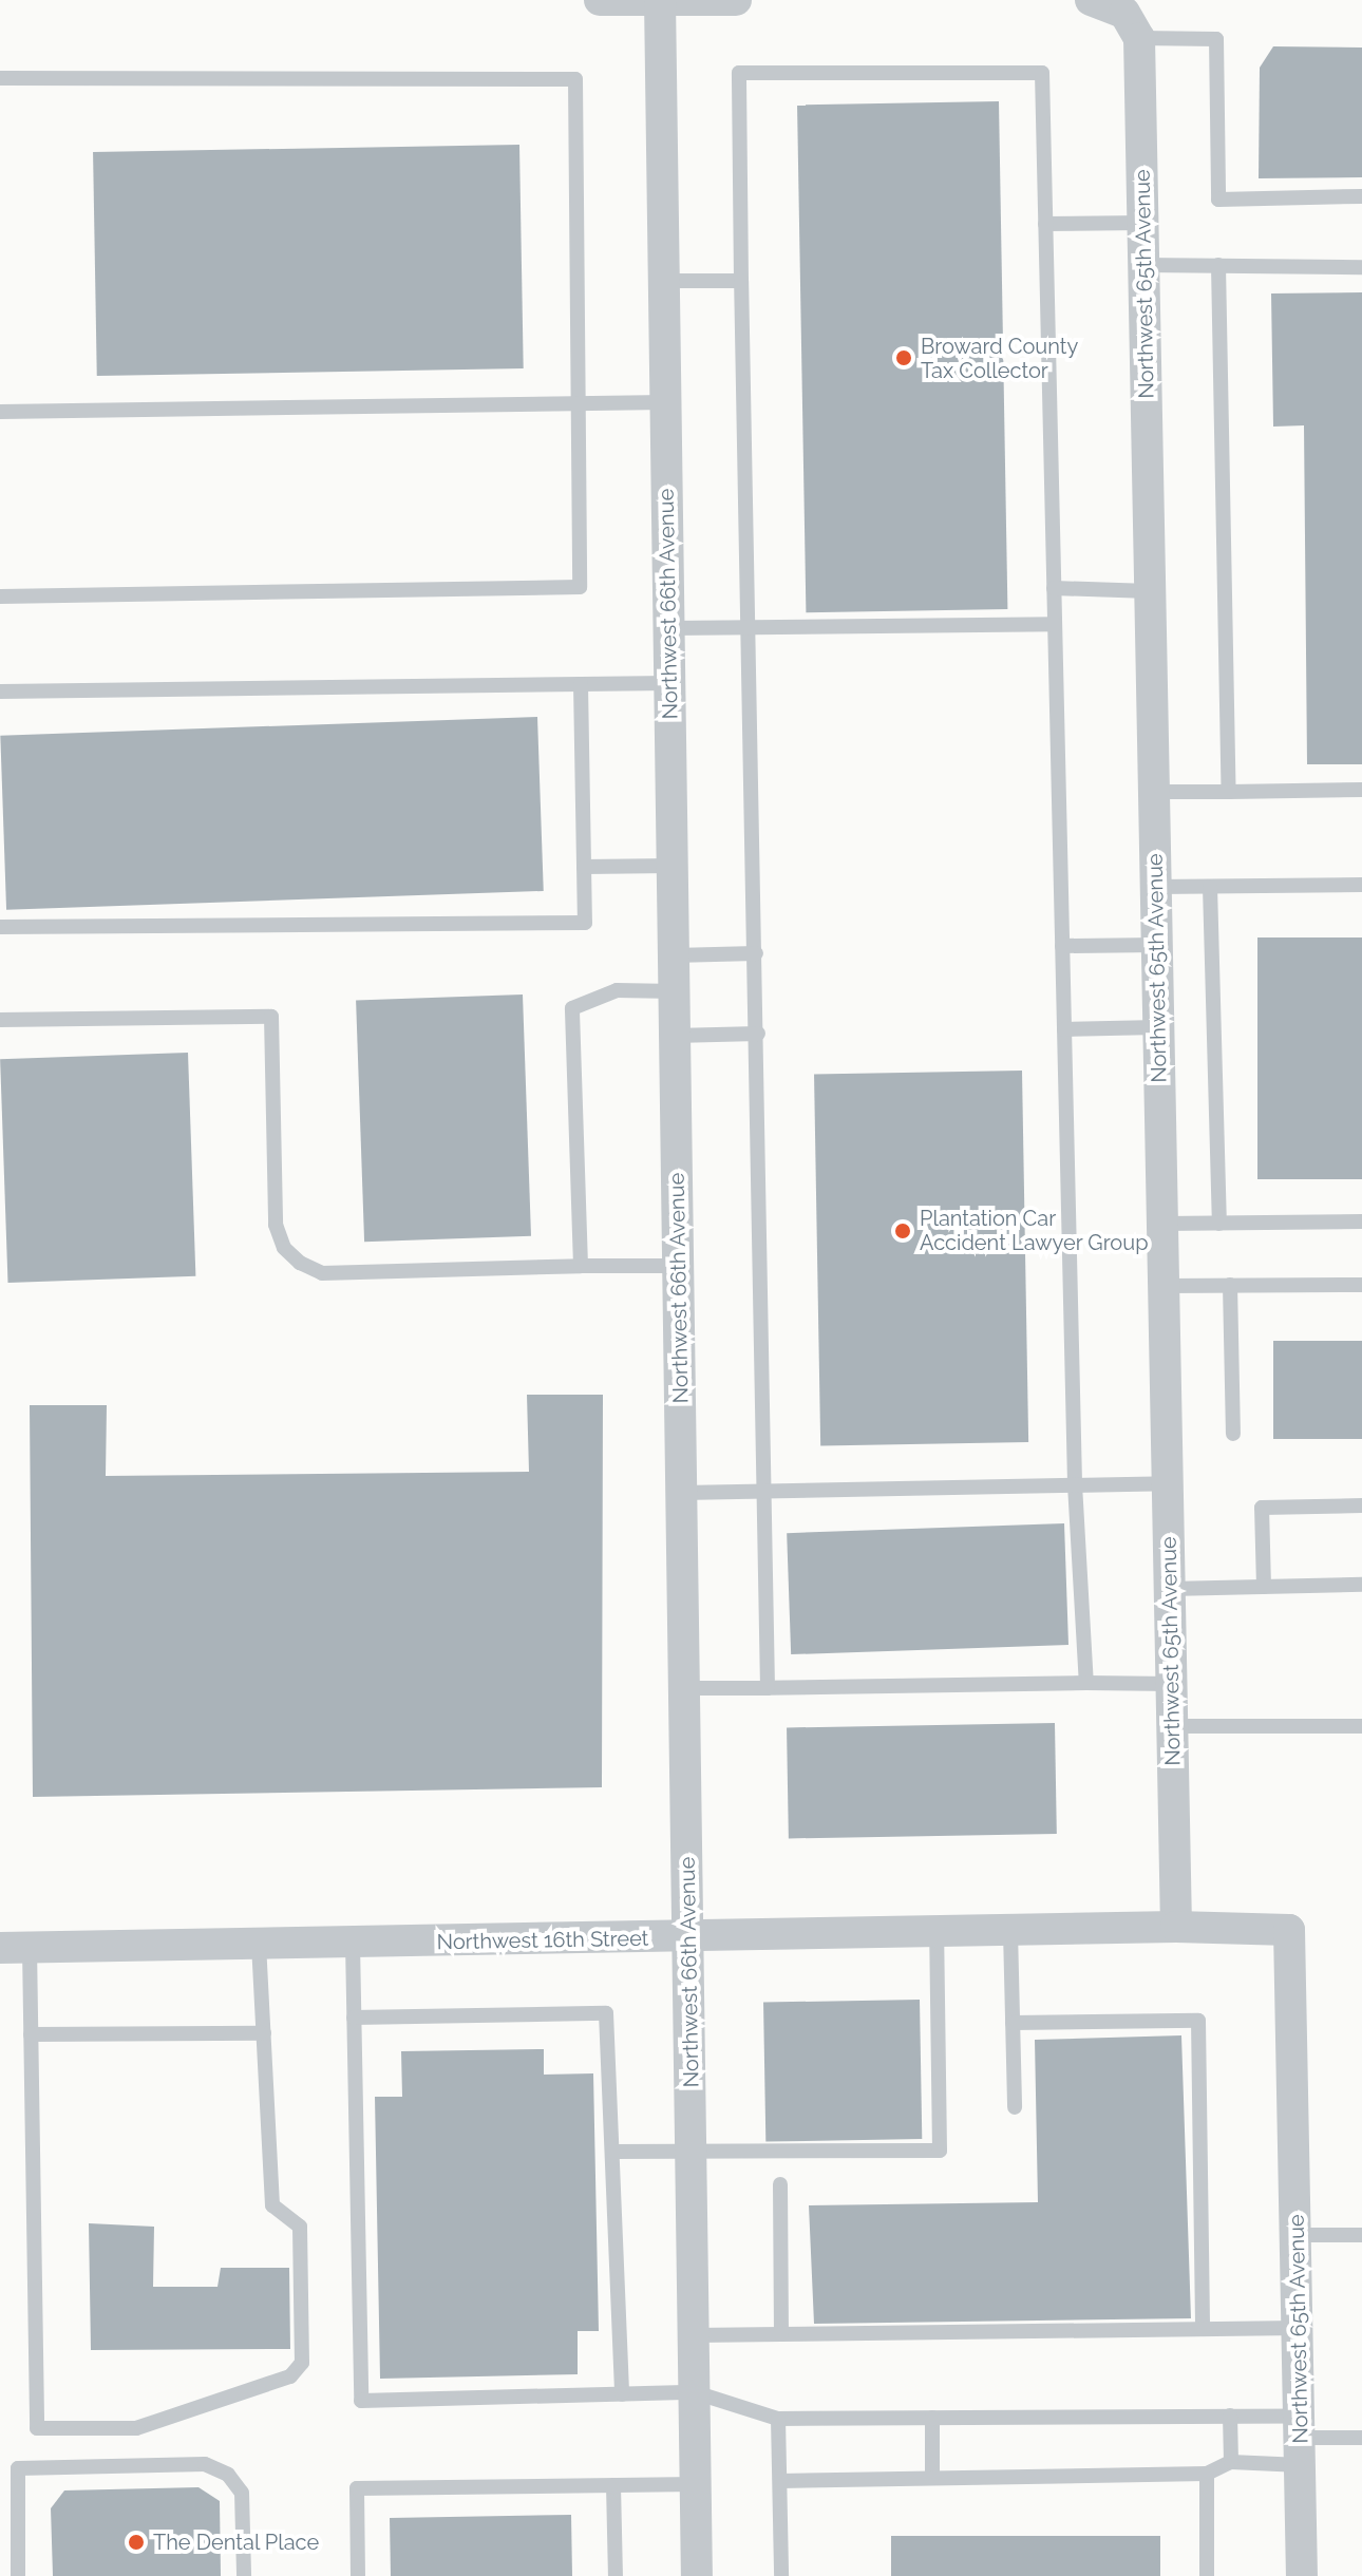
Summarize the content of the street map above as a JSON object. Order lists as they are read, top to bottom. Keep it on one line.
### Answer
{"streets":{"street":["Northwest 65th Avenue","Northwest 66th Avenue","Northwest 16th Street"]},"crossings":[["Northwest 65th Avenue","Northwest 16th Street"],["Northwest 66th Avenue","Northwest 16th Street"]],"places":["Broward County Tax Collector","Plantation Car Accident Lawyer Group","The Dental Place"]}
